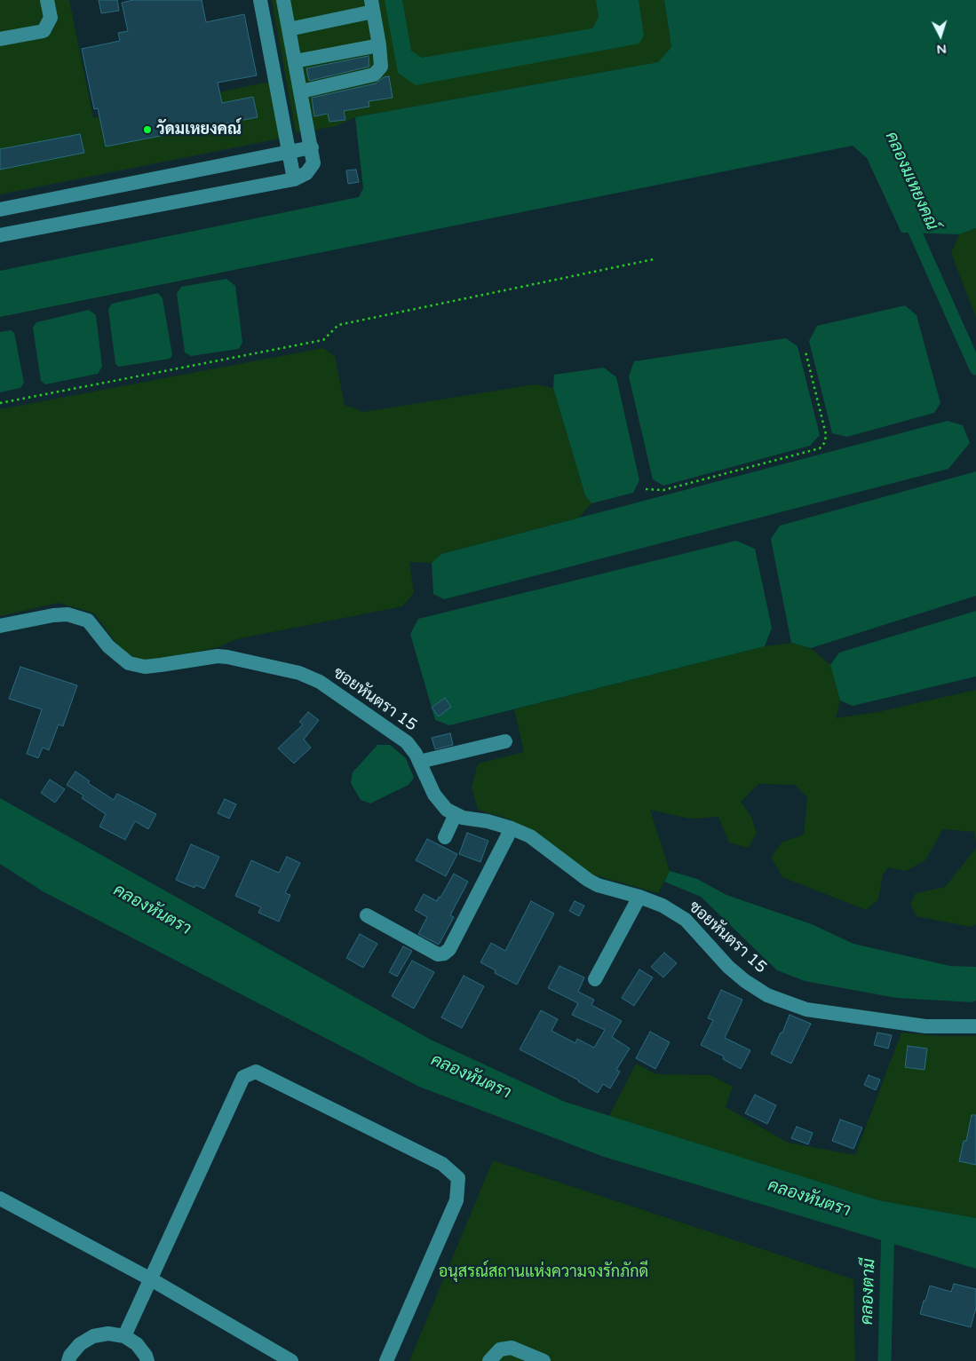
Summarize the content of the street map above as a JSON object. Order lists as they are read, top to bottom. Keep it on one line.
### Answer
{"streets":{"street":["ซอยหันตรา 15"]},"water":["คลองมเหยงคณ์","คลองหันตรา","คลองตามี"],"parks":["อนุสรณ์สถานแห่งความจงรักภักดี"],"places":["วัดมเหยงคณ์"],"north":"bottom"}
